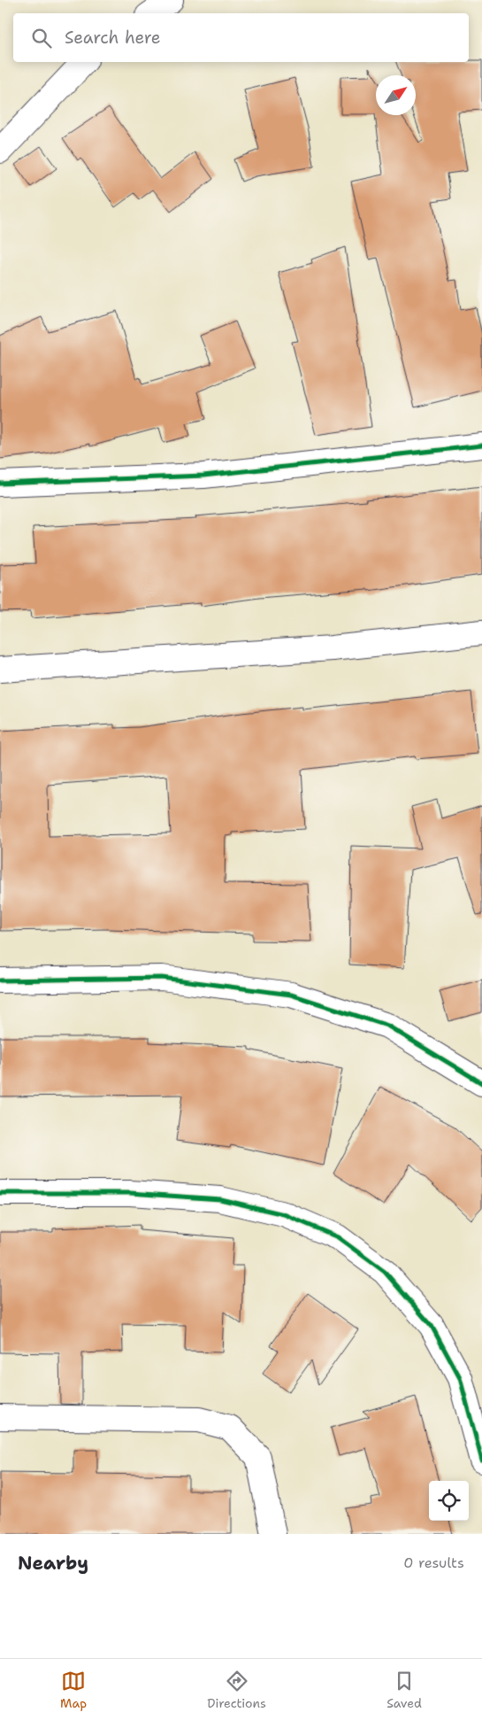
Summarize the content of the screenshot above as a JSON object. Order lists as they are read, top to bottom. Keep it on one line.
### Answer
{"north":"top right","page":{"search":"Search here","heading":["Nearby","0 results"],"nav":["Map","Directions","Saved"]}}
